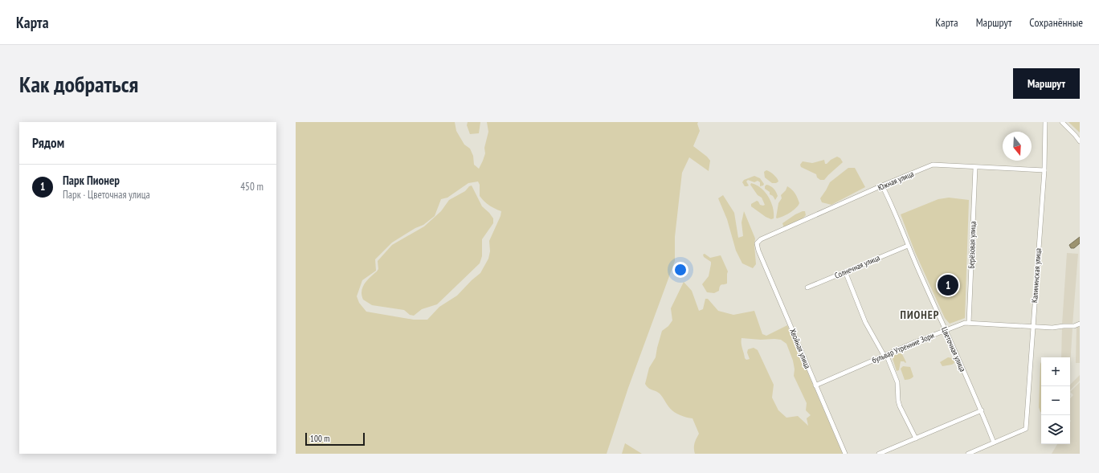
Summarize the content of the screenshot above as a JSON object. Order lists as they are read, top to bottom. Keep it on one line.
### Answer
{"streets":{"street":["Южная улица","Берёзовая улица","Солнечная улица","Калининская улица","бульвар Утренние Зори","Хвойная улица","Цветочная улица"]},"crossings":[["Южная улица","Берёзовая улица"],["Южная улица","Калининская улица"],["Южная улица","Хвойная улица"],["Южная улица","Цветочная улица"],["Берёзовая улица","бульвар Утренние Зори"],["Солнечная улица","Цветочная улица"],["Калининская улица","бульвар Утренние Зори"],["Калининская улица","Цветочная улица"],["бульвар Утренние Зори","Хвойная улица"],["бульвар Утренние Зори","Цветочная улица"]],"districts":["ПИОНЕР"],"scale_bar":"100 m","north":"bottom","page":{"header":"Карта","nav":["Карта","Маршрут","Сохранённые"],"buttons":"Маршрут","title":"Как добраться","heading":"Рядом","list":[{"mark":"1","name":"Парк Пионер","note":"Парк · Цветочная улица","value":"450 m"}],"pins":"1","map_buttons":["+","−"],"scale":"100 m"}}
